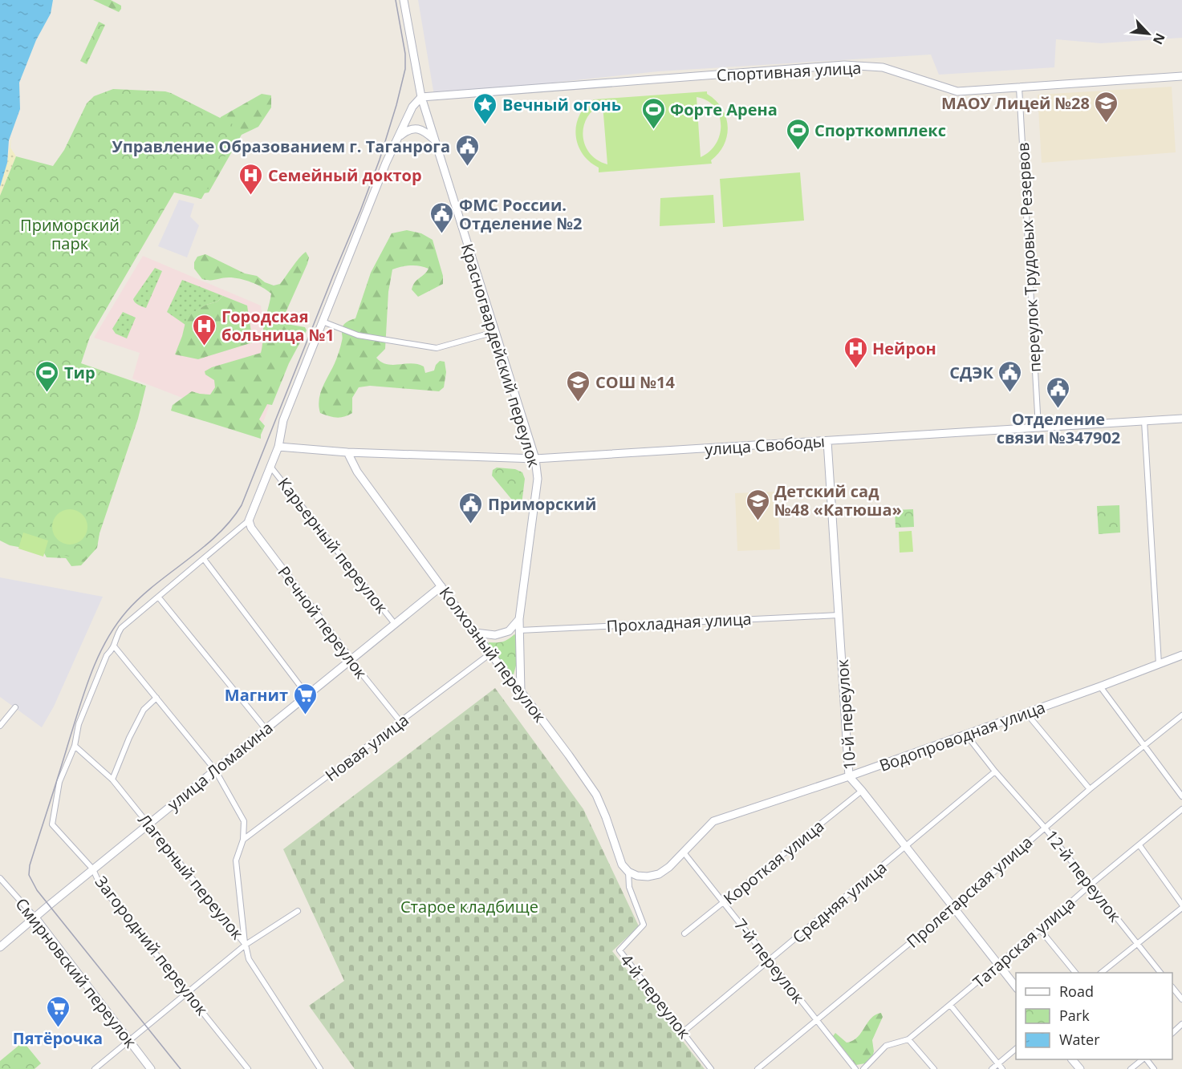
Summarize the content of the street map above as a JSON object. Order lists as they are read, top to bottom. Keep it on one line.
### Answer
{"streets":{"main road":["Спортивная улица","Красногвардейский переулок","улица Свободы","Речной переулок","Колхозный переулок","10-й переулок","Водопроводная улица","улица Ломакина","Смирновский переулок"],"street":["переулок Трудовых Резервов","Карьерный переулок","Прохладная улица","Новая улица","Короткая улица","12-й переулок","Лагерный переулок","Пролетарская улица","Средняя улица","Татарская улица","Загородний переулок","7-й переулок","4-й переулок"]},"crossings":[["Спортивная улица","переулок Трудовых Резервов"],["Спортивная улица","Красногвардейский переулок"],["переулок Трудовых Резервов","улица Свободы"],["Красногвардейский переулок","улица Свободы"],["Красногвардейский переулок","Прохладная улица"],["Красногвардейский переулок","Колхозный переулок"],["улица Свободы","Колхозный переулок"],["улица Свободы","10-й переулок"],["Карьерный переулок","улица Ломакина"],["Речной переулок","Новая улица"],["Речной переулок","улица Ломакина"],["Прохладная улица","10-й переулок"],["Колхозный переулок","Новая улица"],["Колхозный переулок","улица Ломакина"],["Колхозный переулок","4-й переулок"],["10-й переулок","Водопроводная улица"],["10-й переулок","Короткая улица"],["10-й переулок","Пролетарская улица"],["10-й переулок","Средняя улица"],["10-й переулок","Татарская улица"],["Водопроводная улица","12-й переулок"],["Водопроводная улица","7-й переулок"],["улица Ломакина","Лагерный переулок"],["улица Ломакина","Загородний переулок"],["улица Ломакина","Смирновский переулок"],["Короткая улица","7-й переулок"],["12-й переулок","Пролетарская улица"],["12-й переулок","Средняя улица"],["12-й переулок","Татарская улица"],["Лагерный переулок","Загородний переулок"],["Пролетарская улица","7-й переулок"],["Средняя улица","7-й переулок"],["Средняя улица","4-й переулок"]],"parks":["Приморский парк","Старое кладбище"],"places":{"school or university":["МАОУ Лицей №28","СОШ №14","Детский сад №48 «Катюша»"],"place":["Вечный огонь"],"sports":["Форте Арена","Спорткомплекс","Тир"],"public building":["Управление Образованием г. Таганрога","ФМС России. Отделение №2","СДЭК","Отделение связи №347902","Приморский"],"hospital":["Семейный доктор","Городская больница №1","Нейрон"],"supermarket":["Магнит","Пятёрочка"]},"legend":["Road","Park","Water"],"north":"bottom right"}
